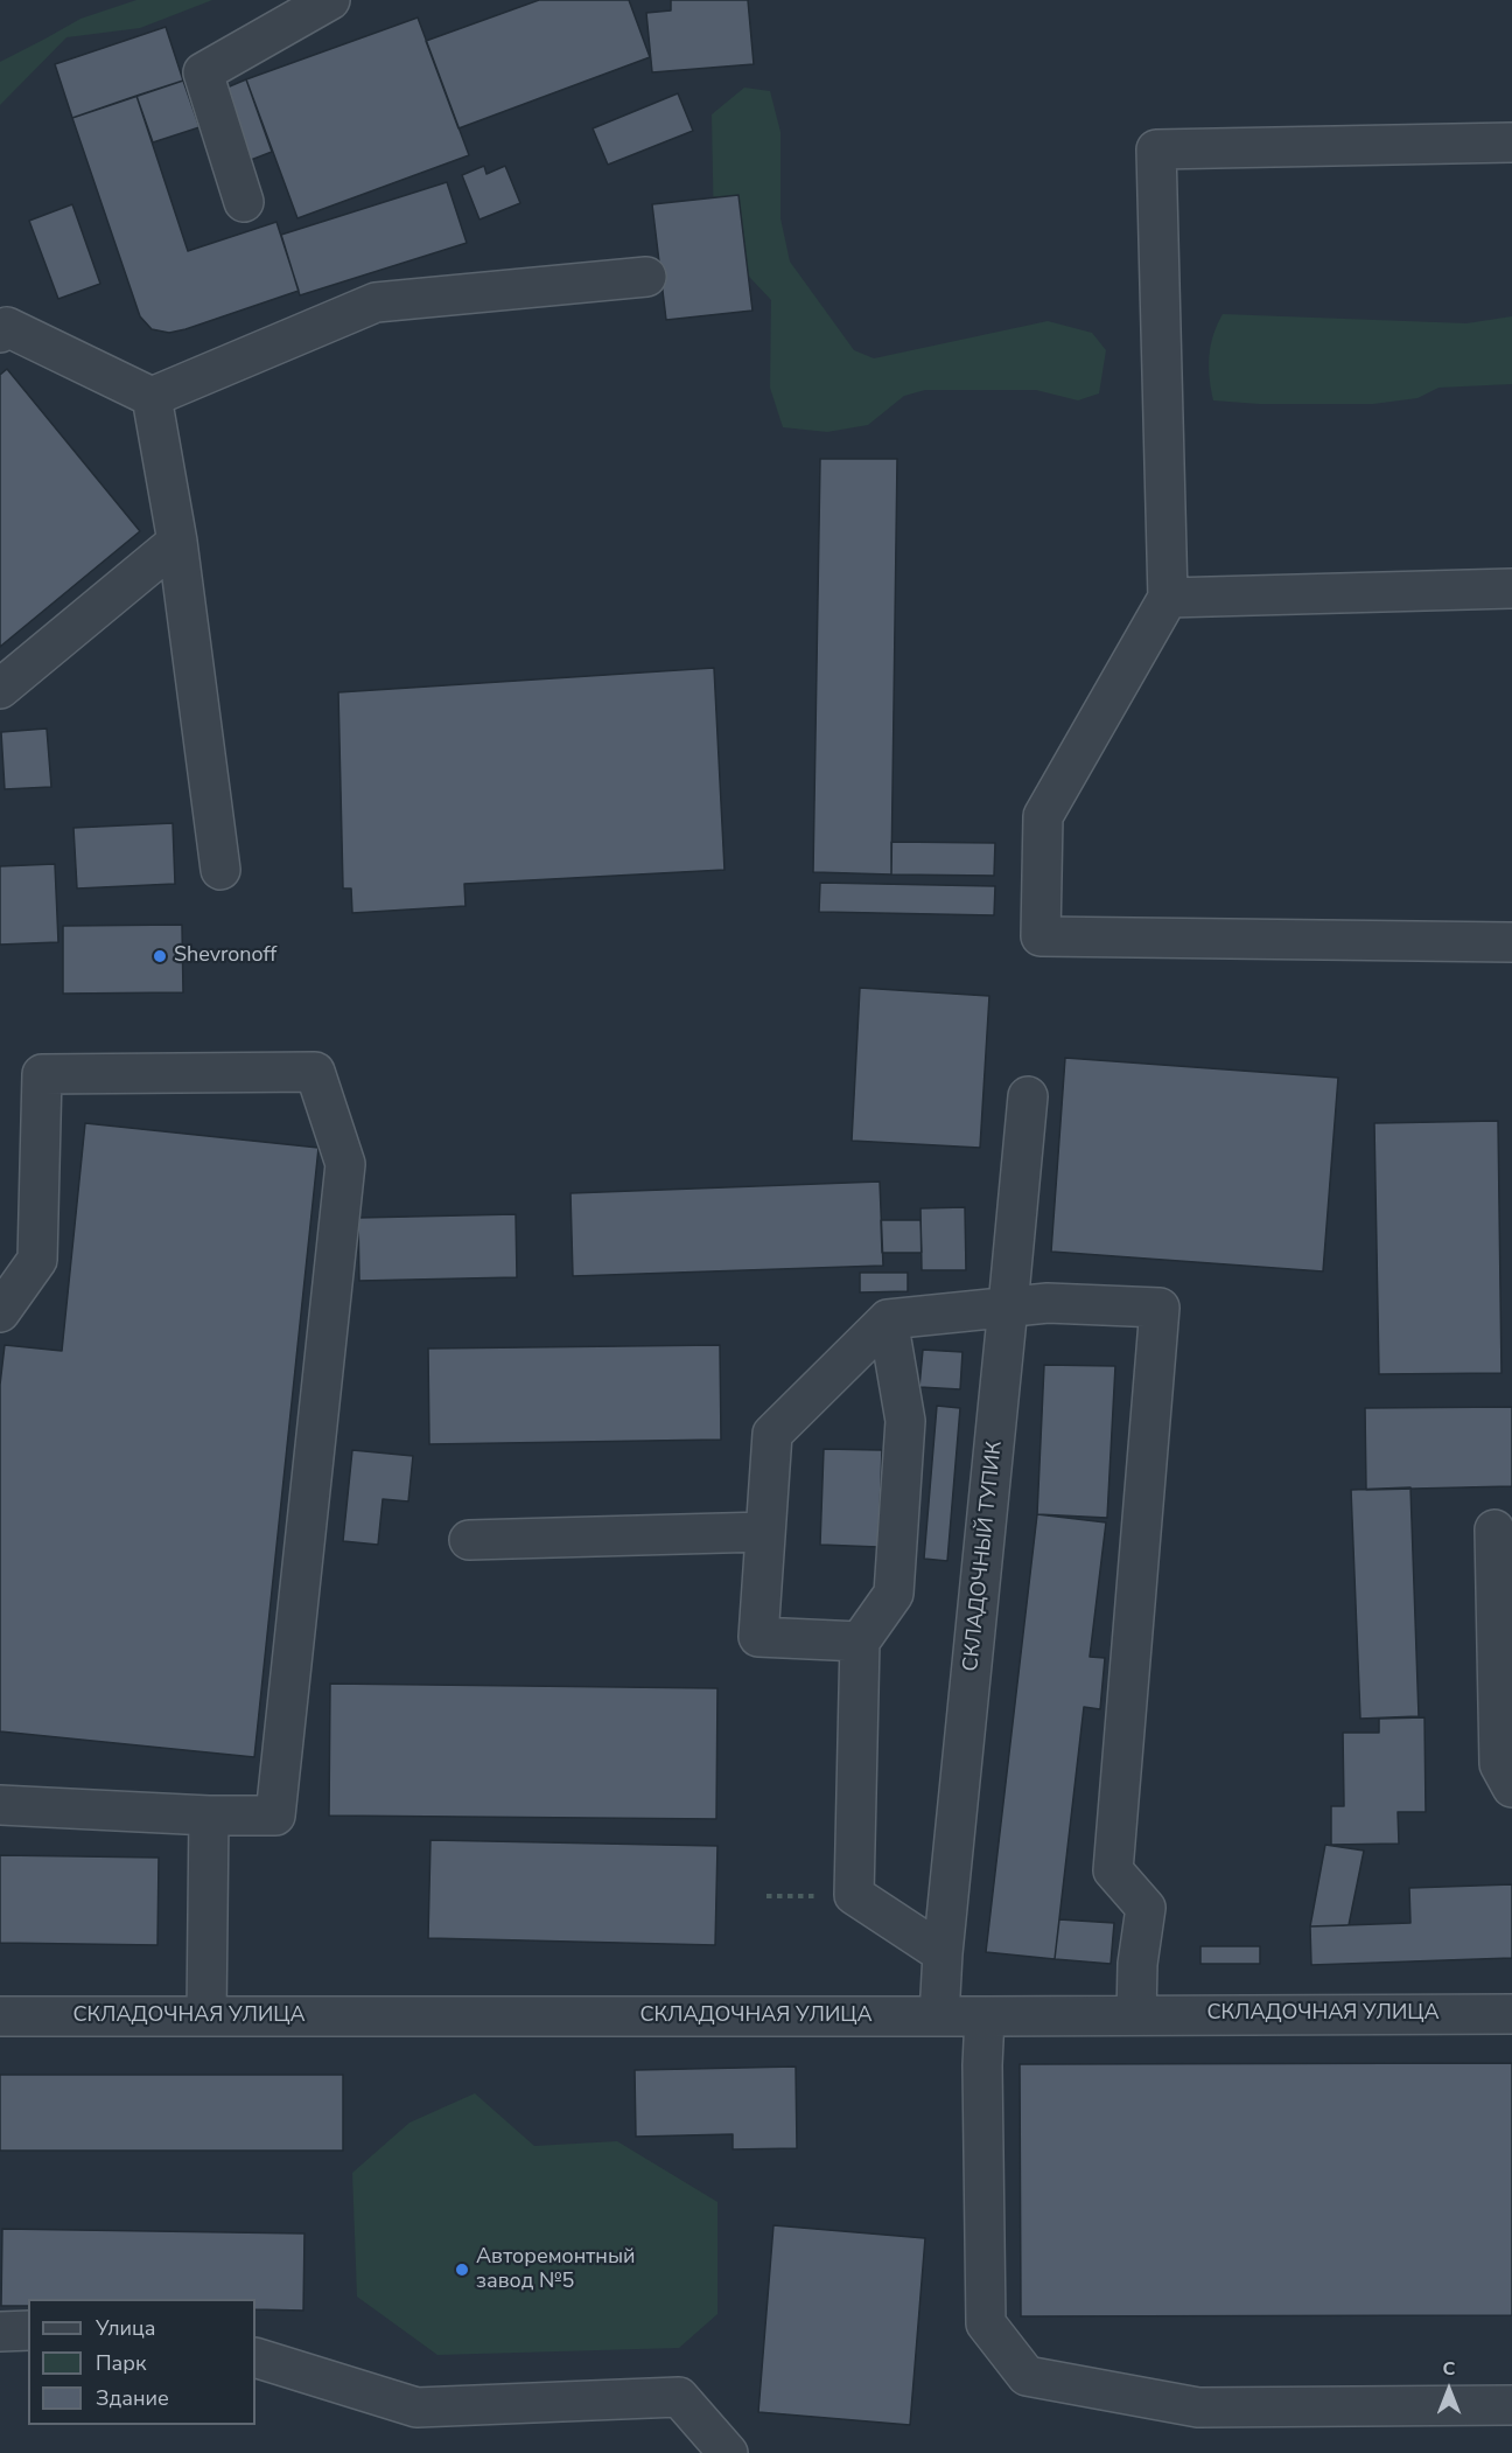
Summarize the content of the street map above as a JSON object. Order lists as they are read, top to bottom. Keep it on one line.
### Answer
{"streets":{"street":["СКЛАДОЧНЫЙ ТУПИК","СКЛАДОЧНАЯ УЛИЦА"]},"crossings":[["СКЛАДОЧНЫЙ ТУПИК","СКЛАДОЧНАЯ УЛИЦА"]],"places":["Shevronoff","Авторемонтный завод №5"],"legend":["Улица","Парк","Здание"],"north":"top"}
